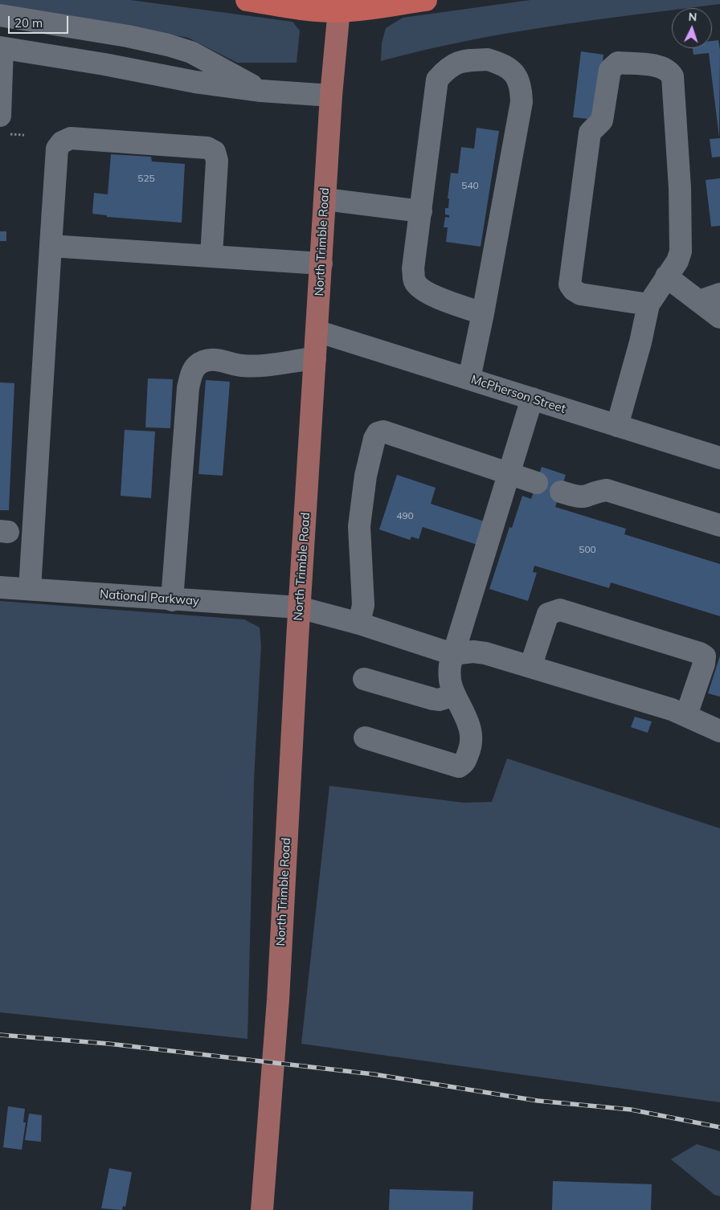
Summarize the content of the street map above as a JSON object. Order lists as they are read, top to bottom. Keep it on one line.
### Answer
{"streets":{"main road":["North Trimble Road"],"street":["McPherson Street","National Parkway"]},"crossings":[["North Trimble Road","McPherson Street"],["North Trimble Road","National Parkway"]],"house_numbers":["525","540","490","500"],"scale_bar":"20 m","north":"top"}
